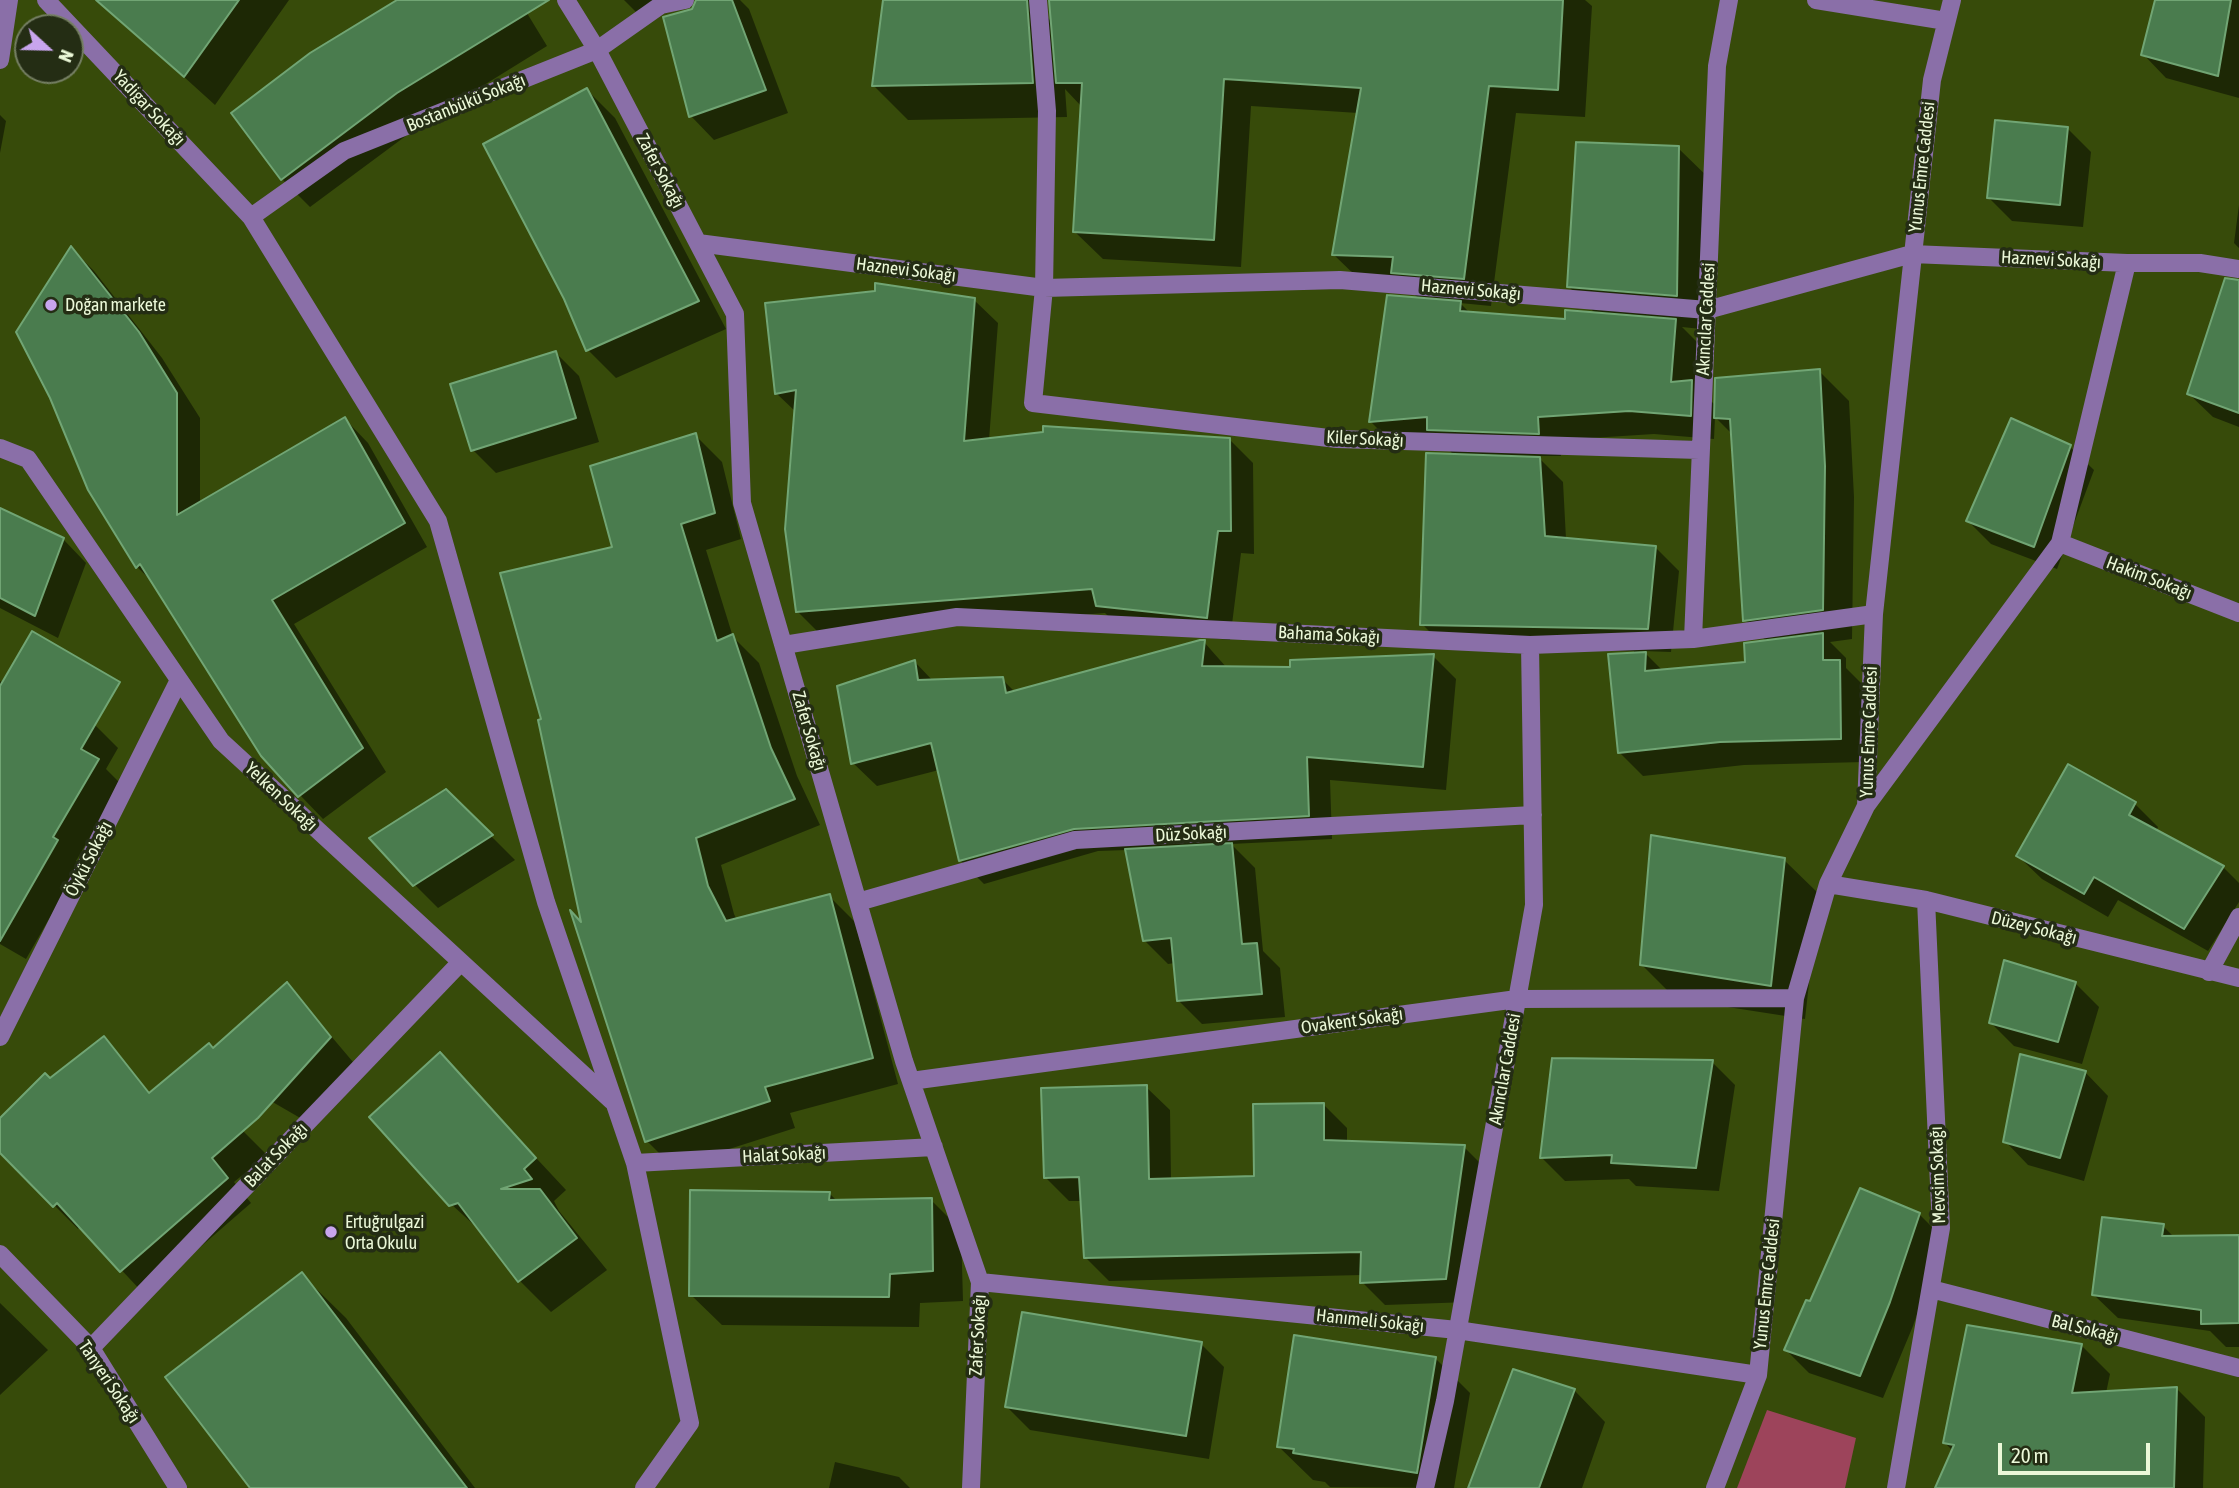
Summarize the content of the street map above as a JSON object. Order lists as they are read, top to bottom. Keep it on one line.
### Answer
{"streets":{"street":["Bostanbükü Sokağı","Yadigar Sokağı","Yunus Emre Caddesi","Zafer Sokağı","Haznevi Sokağı","Akıncılar Caddesi","Kiler Sokağı","Hakim Sokağı","Bahama Sokağı","Yelken Sokağı","Düz Sokağı","Öykü Sokağı","Düzey Sokağı","Ovakent Sokağı","Balat Sokağı","Halat Sokağı","Mevsim Sokağı","Hanımeli Sokağı","Bal Sokağı","Tanyeri Sokağı"]},"crossings":[["Bostanbükü Sokağı","Yadigar Sokağı"],["Bostanbükü Sokağı","Zafer Sokağı"],["Yadigar Sokağı","Yelken Sokağı"],["Yadigar Sokağı","Halat Sokağı"],["Yunus Emre Caddesi","Haznevi Sokağı"],["Yunus Emre Caddesi","Bahama Sokağı"],["Yunus Emre Caddesi","Düzey Sokağı"],["Yunus Emre Caddesi","Ovakent Sokağı"],["Yunus Emre Caddesi","Hanımeli Sokağı"],["Zafer Sokağı","Haznevi Sokağı"],["Zafer Sokağı","Bahama Sokağı"],["Zafer Sokağı","Düz Sokağı"],["Zafer Sokağı","Ovakent Sokağı"],["Zafer Sokağı","Halat Sokağı"],["Zafer Sokağı","Hanımeli Sokağı"],["Haznevi Sokağı","Akıncılar Caddesi"],["Haznevi Sokağı","Kiler Sokağı"],["Akıncılar Caddesi","Kiler Sokağı"],["Akıncılar Caddesi","Bahama Sokağı"],["Akıncılar Caddesi","Düz Sokağı"],["Akıncılar Caddesi","Ovakent Sokağı"],["Akıncılar Caddesi","Hanımeli Sokağı"],["Yelken Sokağı","Öykü Sokağı"],["Yelken Sokağı","Balat Sokağı"],["Düzey Sokağı","Mevsim Sokağı"],["Balat Sokağı","Tanyeri Sokağı"],["Mevsim Sokağı","Bal Sokağı"]],"places":["Doğan markete","Ertuğrulgazi Orta Okulu"],"scale_bar":"20 m","north":"right"}
